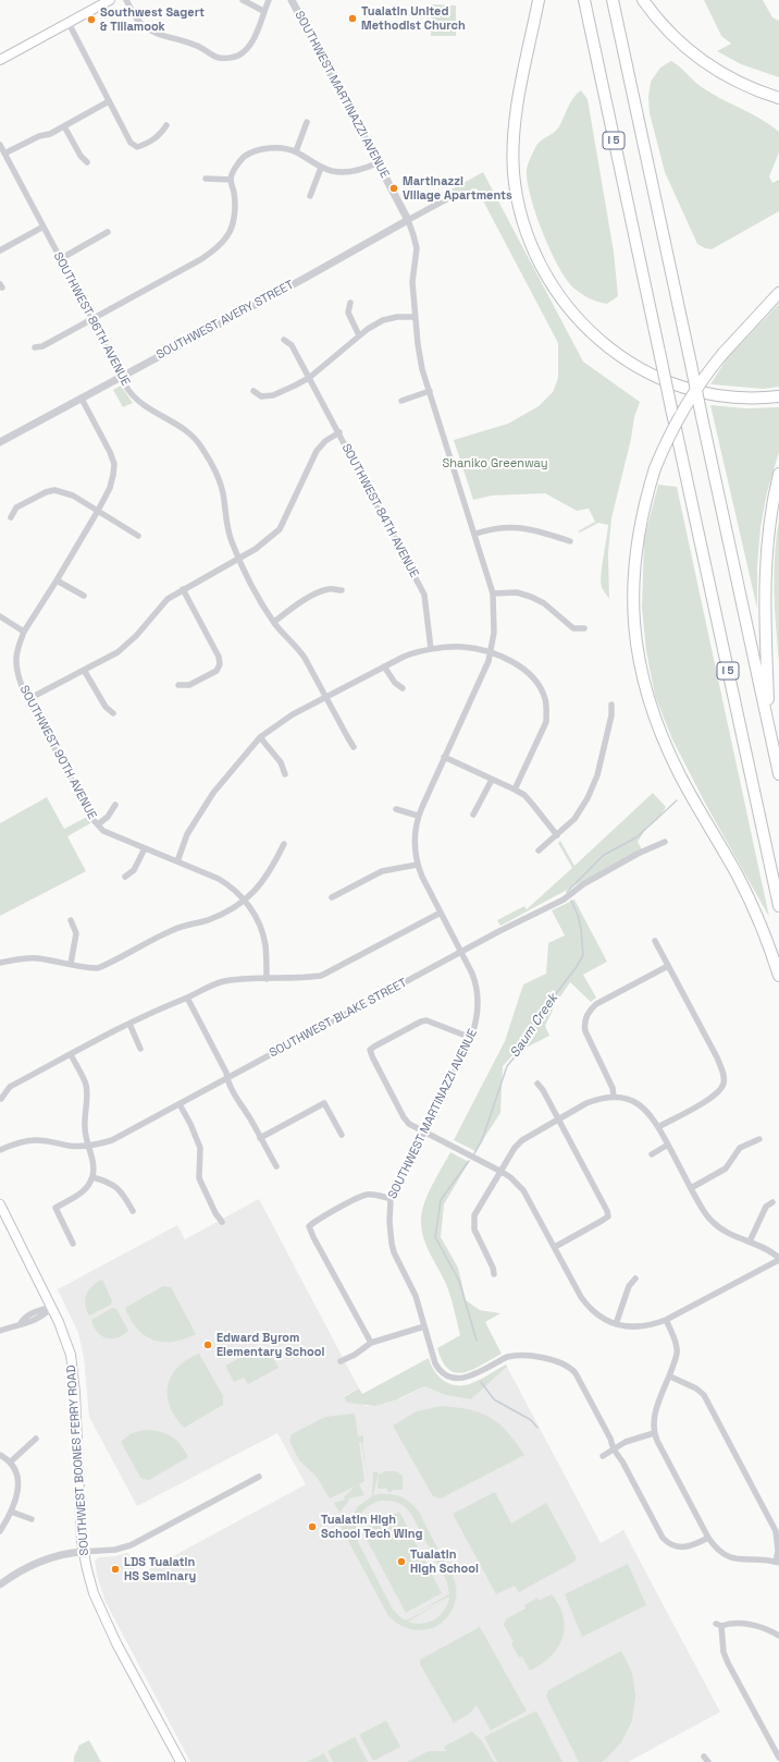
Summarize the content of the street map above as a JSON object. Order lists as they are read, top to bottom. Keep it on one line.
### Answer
{"streets":{"highway":["I 5"],"main road":["SOUTHWEST BOONES FERRY ROAD"],"street":["SOUTHWEST MARTINAZZI AVENUE","SOUTHWEST 86TH AVENUE","SOUTHWEST AVERY STREET","SOUTHWEST 84TH AVENUE","SOUTHWEST 90TH AVENUE","SOUTHWEST BLAKE STREET"]},"crossings":[["SOUTHWEST MARTINAZZI AVENUE","SOUTHWEST AVERY STREET"],["SOUTHWEST MARTINAZZI AVENUE","SOUTHWEST BLAKE STREET"],["SOUTHWEST 86TH AVENUE","SOUTHWEST AVERY STREET"],["SOUTHWEST AVERY STREET","SOUTHWEST 90TH AVENUE"]],"water":["Saum Creek"],"parks":["Shaniko Greenway"],"places":["Tualatin United Methodist Church","Southwest Sagert & Tillamook","Martinazzi Village Apartments","Edward Byrom Elementary School","Tualatin High School Tech Wing","Tualatin High School","LDS Tualatin HS Seminary"]}
